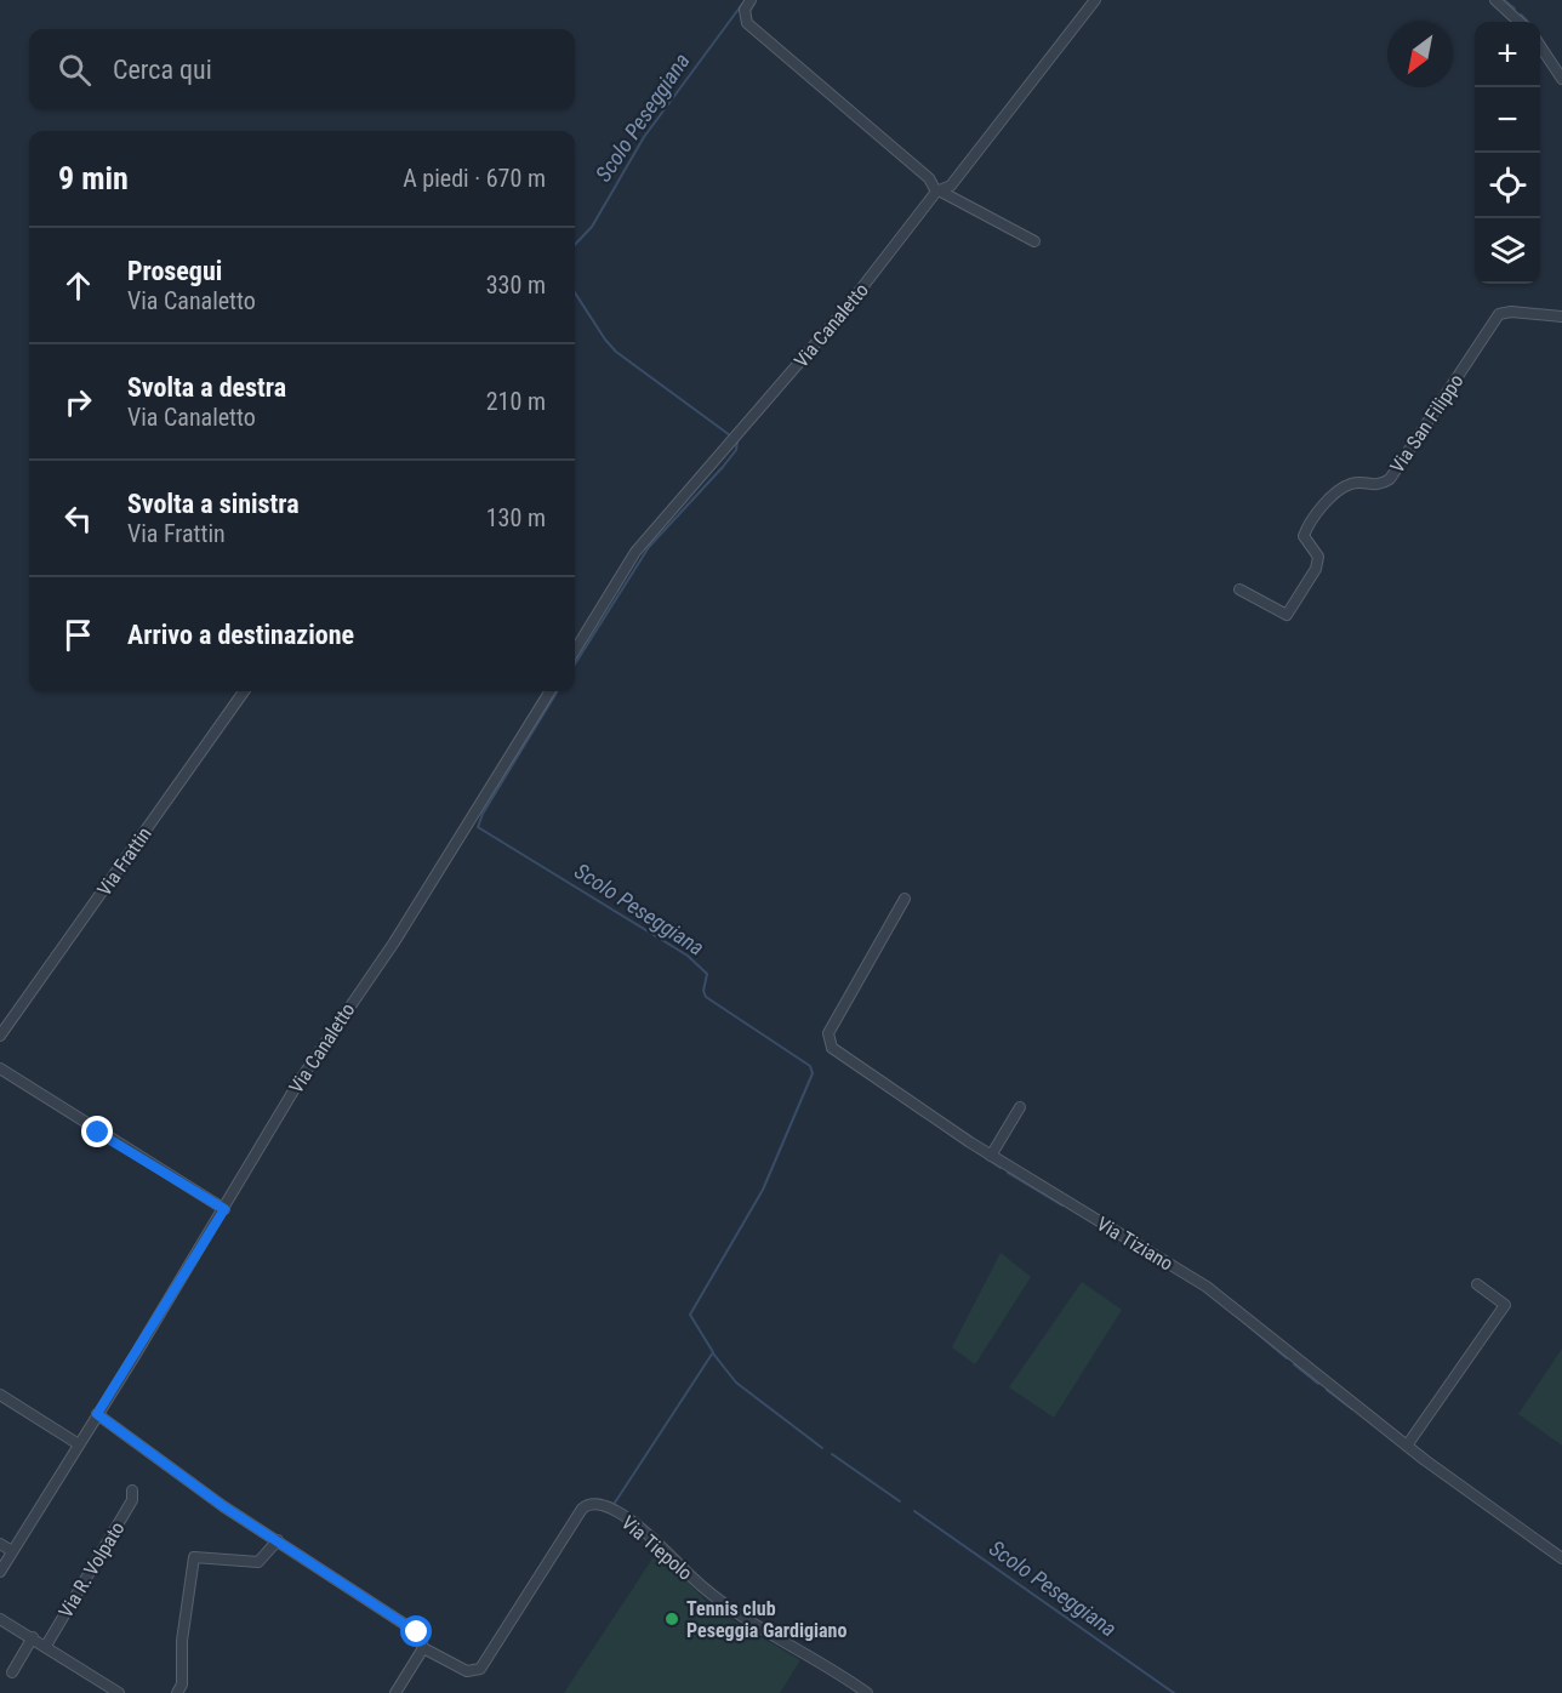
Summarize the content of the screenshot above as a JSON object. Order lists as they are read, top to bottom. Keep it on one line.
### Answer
{"streets":{"street":["Via Canaletto","Via San Filippo","Via Frattin","Via Tiziano","Via Tiepolo","Via R. Volpato"]},"water":["Scolo Peseggiana"],"places":["Tennis club Peseggia Gardigiano"],"north":"bottom left","page":{"map_buttons":["+","−"],"search":"Cerca qui","heading":["9 min","A piedi · 670 m"],"list":[["Prosegui","Via Canaletto","330 m"],["Svolta a destra","Via Canaletto","210 m"],["Svolta a sinistra","Via Frattin","130 m"],"Arrivo a destinazione"]}}
